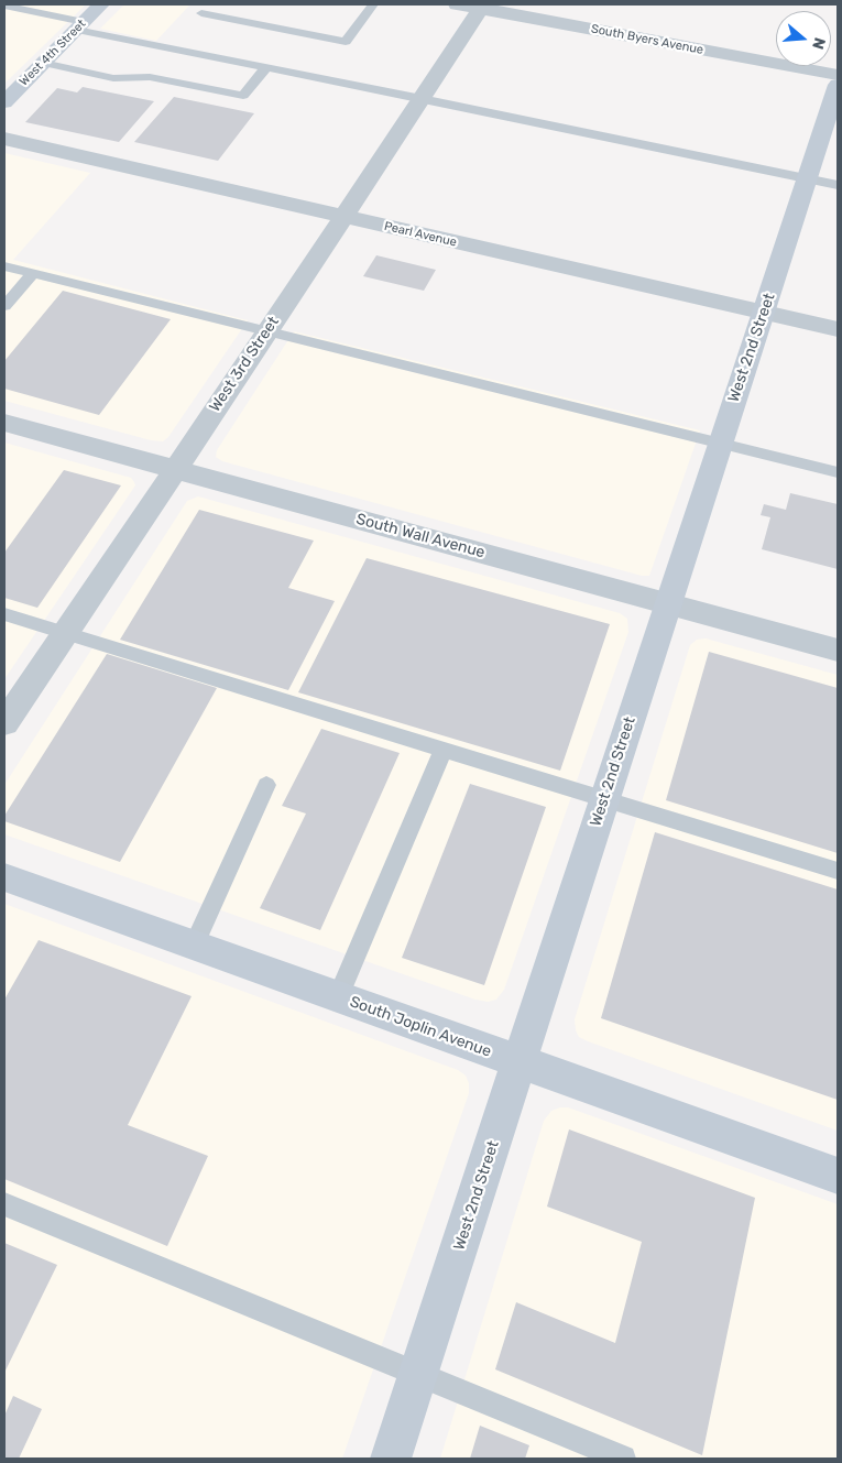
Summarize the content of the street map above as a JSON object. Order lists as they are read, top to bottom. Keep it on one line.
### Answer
{"streets":{"street":["South Byers Avenue","West 4th Street","Pearl Avenue","West 2nd Street","West 3rd Street","South Wall Avenue","South Joplin Avenue"]},"crossings":[["South Byers Avenue","West 3rd Street"],["Pearl Avenue","West 2nd Street"],["Pearl Avenue","West 3rd Street"],["West 2nd Street","South Wall Avenue"],["West 2nd Street","South Joplin Avenue"],["West 3rd Street","South Wall Avenue"]],"north":"right"}
